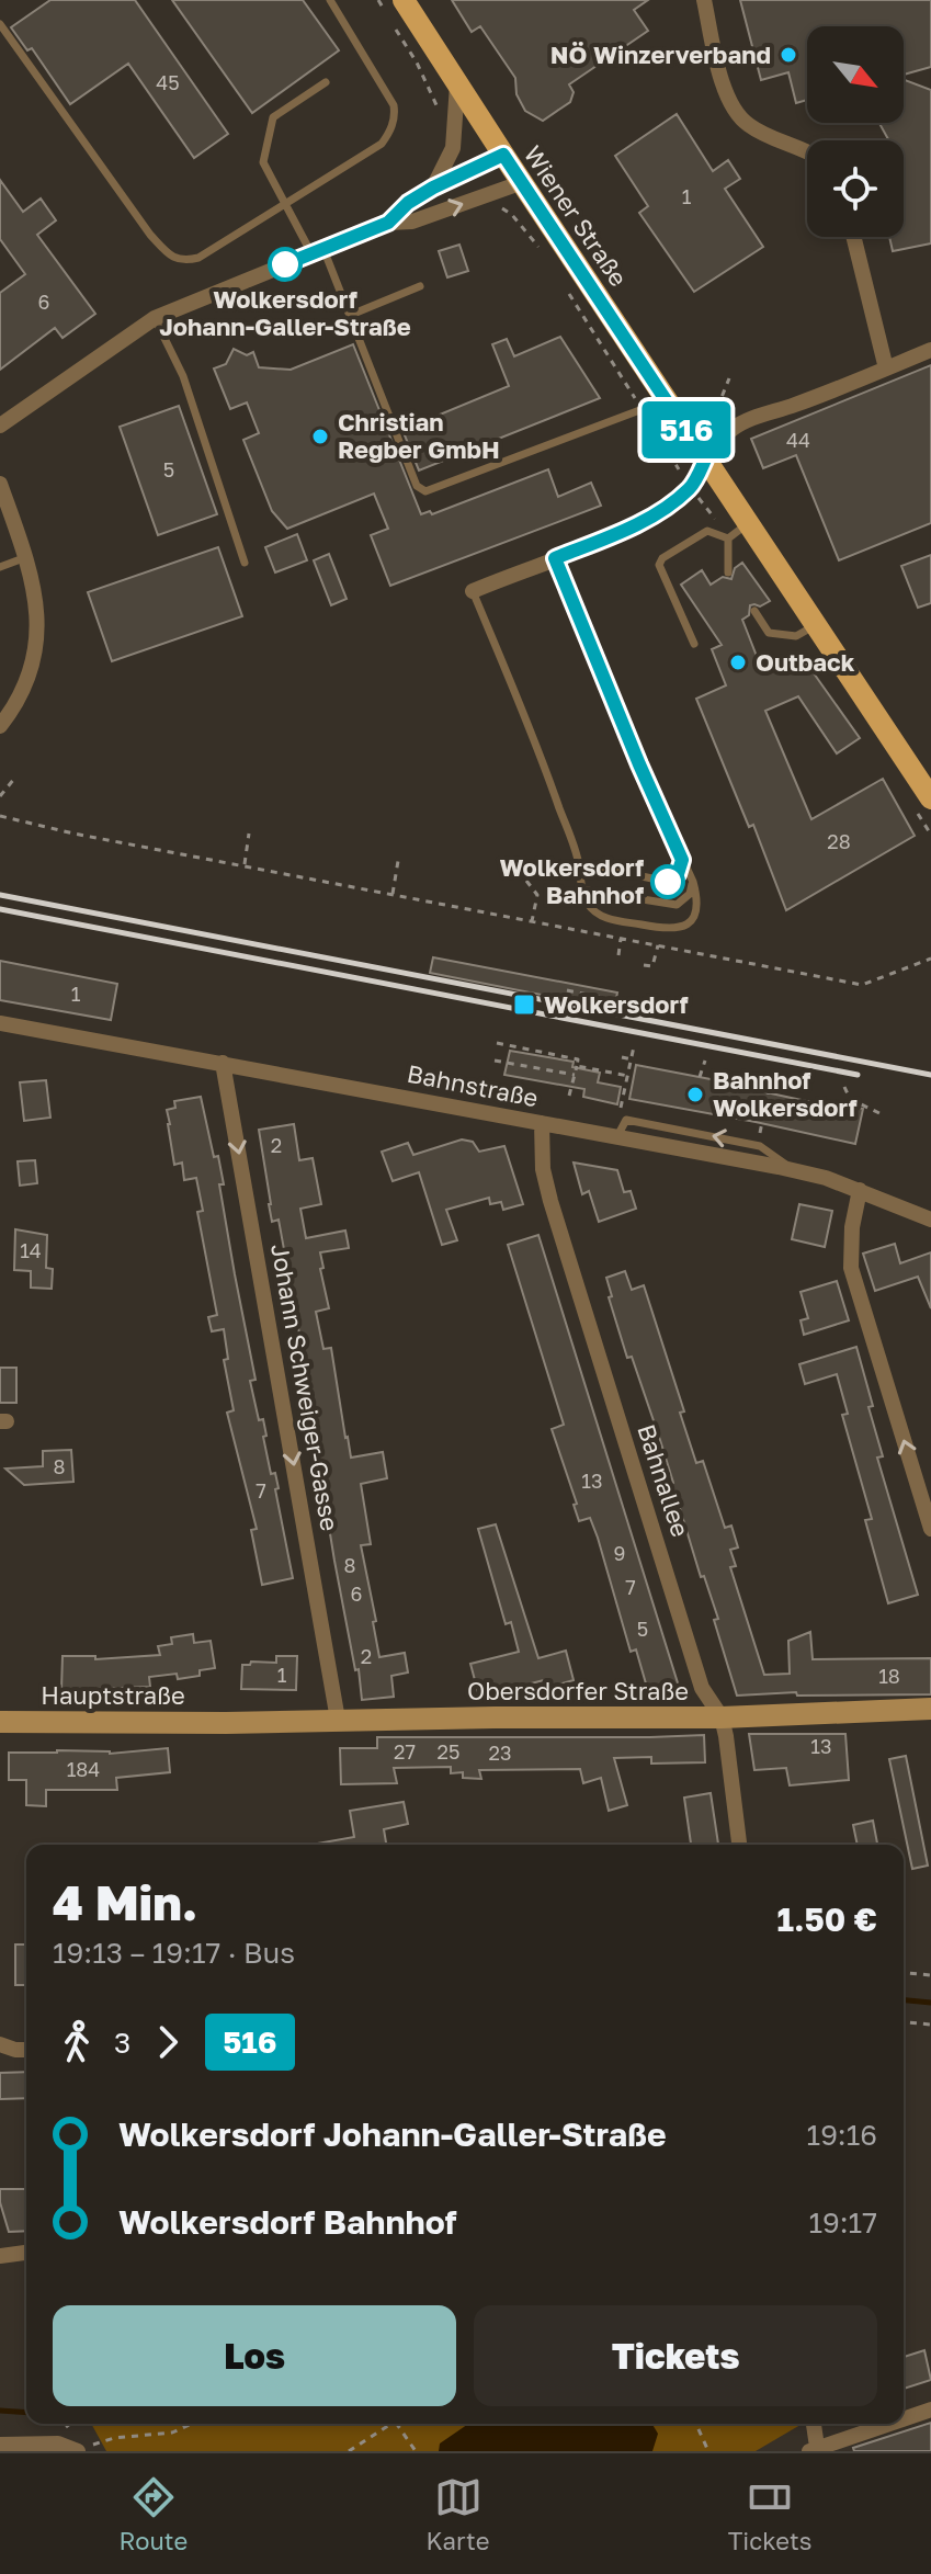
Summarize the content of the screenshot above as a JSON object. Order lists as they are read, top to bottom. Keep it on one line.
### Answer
{"streets":{"main road":["Wiener Straße","Obersdorfer Straße","Hauptstraße"],"street":["Bahnstraße","Johann Schweiger-Gasse","Bahnallee"]},"crossings":[["Bahnstraße","Johann Schweiger-Gasse"],["Bahnstraße","Bahnallee"],["Johann Schweiger-Gasse","Obersdorfer Straße"],["Bahnallee","Obersdorfer Straße"],["Obersdorfer Straße","Hauptstraße"]],"one_way":["Johann Schweiger-Gasse"],"places":{"other":["NÖ Winzerverband","Wolkersdorf Johann-Galler-Straße","Christian Regber GmbH","Outback","Wolkersdorf Bahnhof","Bahnhof Wolkersdorf"],"transit":["Wolkersdorf"]},"lines":["bus line 516"],"house_numbers":["45","1","6","44","5","28","1","2","14","8","13","7","9","8","7","6","5","2","1","18","13","27","25","23","184"],"north":"bottom right","page":{"on_map":"516","heading":["4 Min.","19:13 – 19:17 · Bus","1.50 €"],"legs":["3","516"],"list":[{"name":"Wolkersdorf Johann-Galler-Straße","value":"19:16"},{"name":"Wolkersdorf Bahnhof","value":"19:17"}],"buttons":["Los","Tickets"],"tabs":["Route","Karte","Tickets"]}}
